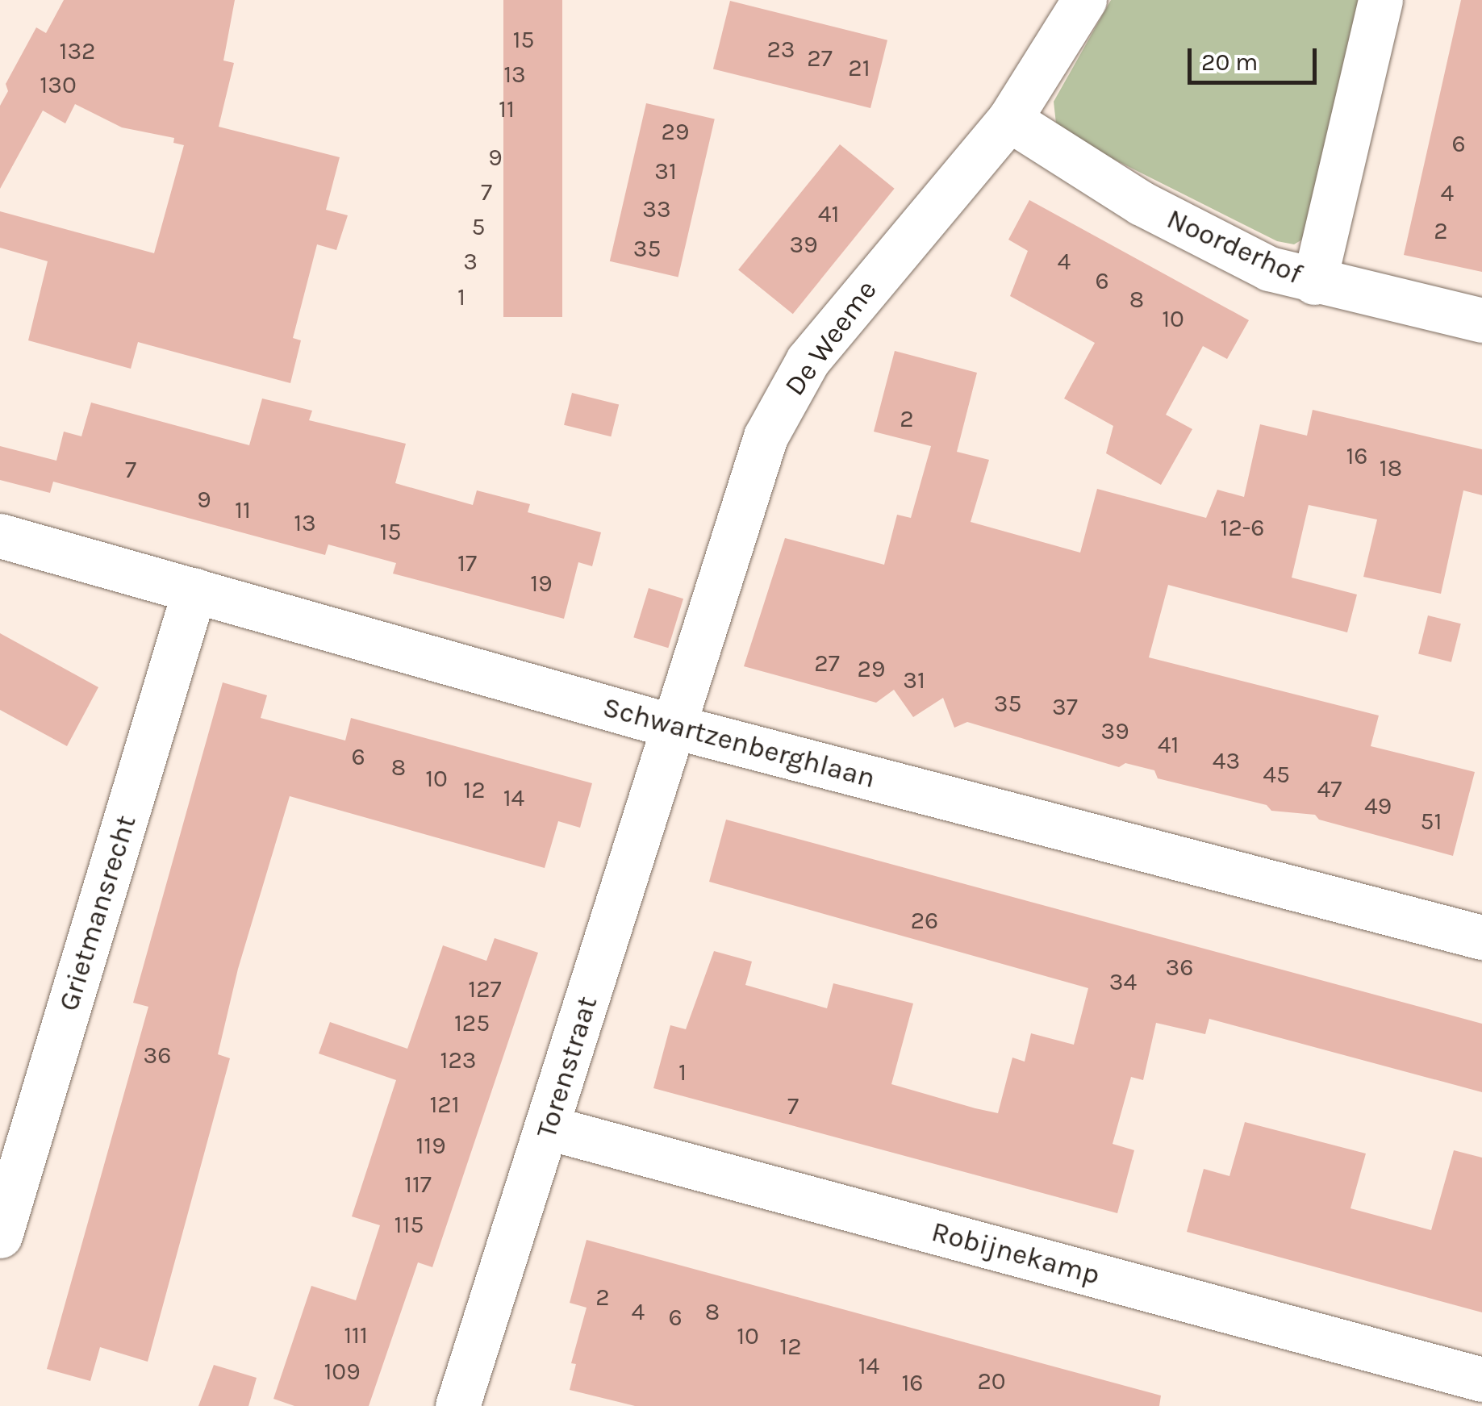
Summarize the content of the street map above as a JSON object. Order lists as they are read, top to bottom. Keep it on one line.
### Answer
{"streets":{"street":["Noorderhof","De Weeme","Schwartzenberghlaan","Grietmansrecht","Torenstraat","Robijnekamp"]},"crossings":[["Noorderhof","De Weeme"],["De Weeme","Schwartzenberghlaan"],["De Weeme","Torenstraat"],["Schwartzenberghlaan","Grietmansrecht"],["Schwartzenberghlaan","Torenstraat"],["Torenstraat","Robijnekamp"]],"house_numbers":["15","23","132","27","21","13","130","11","29","6","9","31","7","4","33","41","5","2","39","35","3","4","6","1","8","10","2","16","18","7","9","11","13","12-6","15","17","19","27","29","31","35","37","39","41","6","43","8","45","10","47","12","14","49","51","26","36","34","127","125","36","123","1","121","7","119","117","115","2","4","8","6","111","10","12","14","109","20","16"],"scale_bar":"20 m"}
